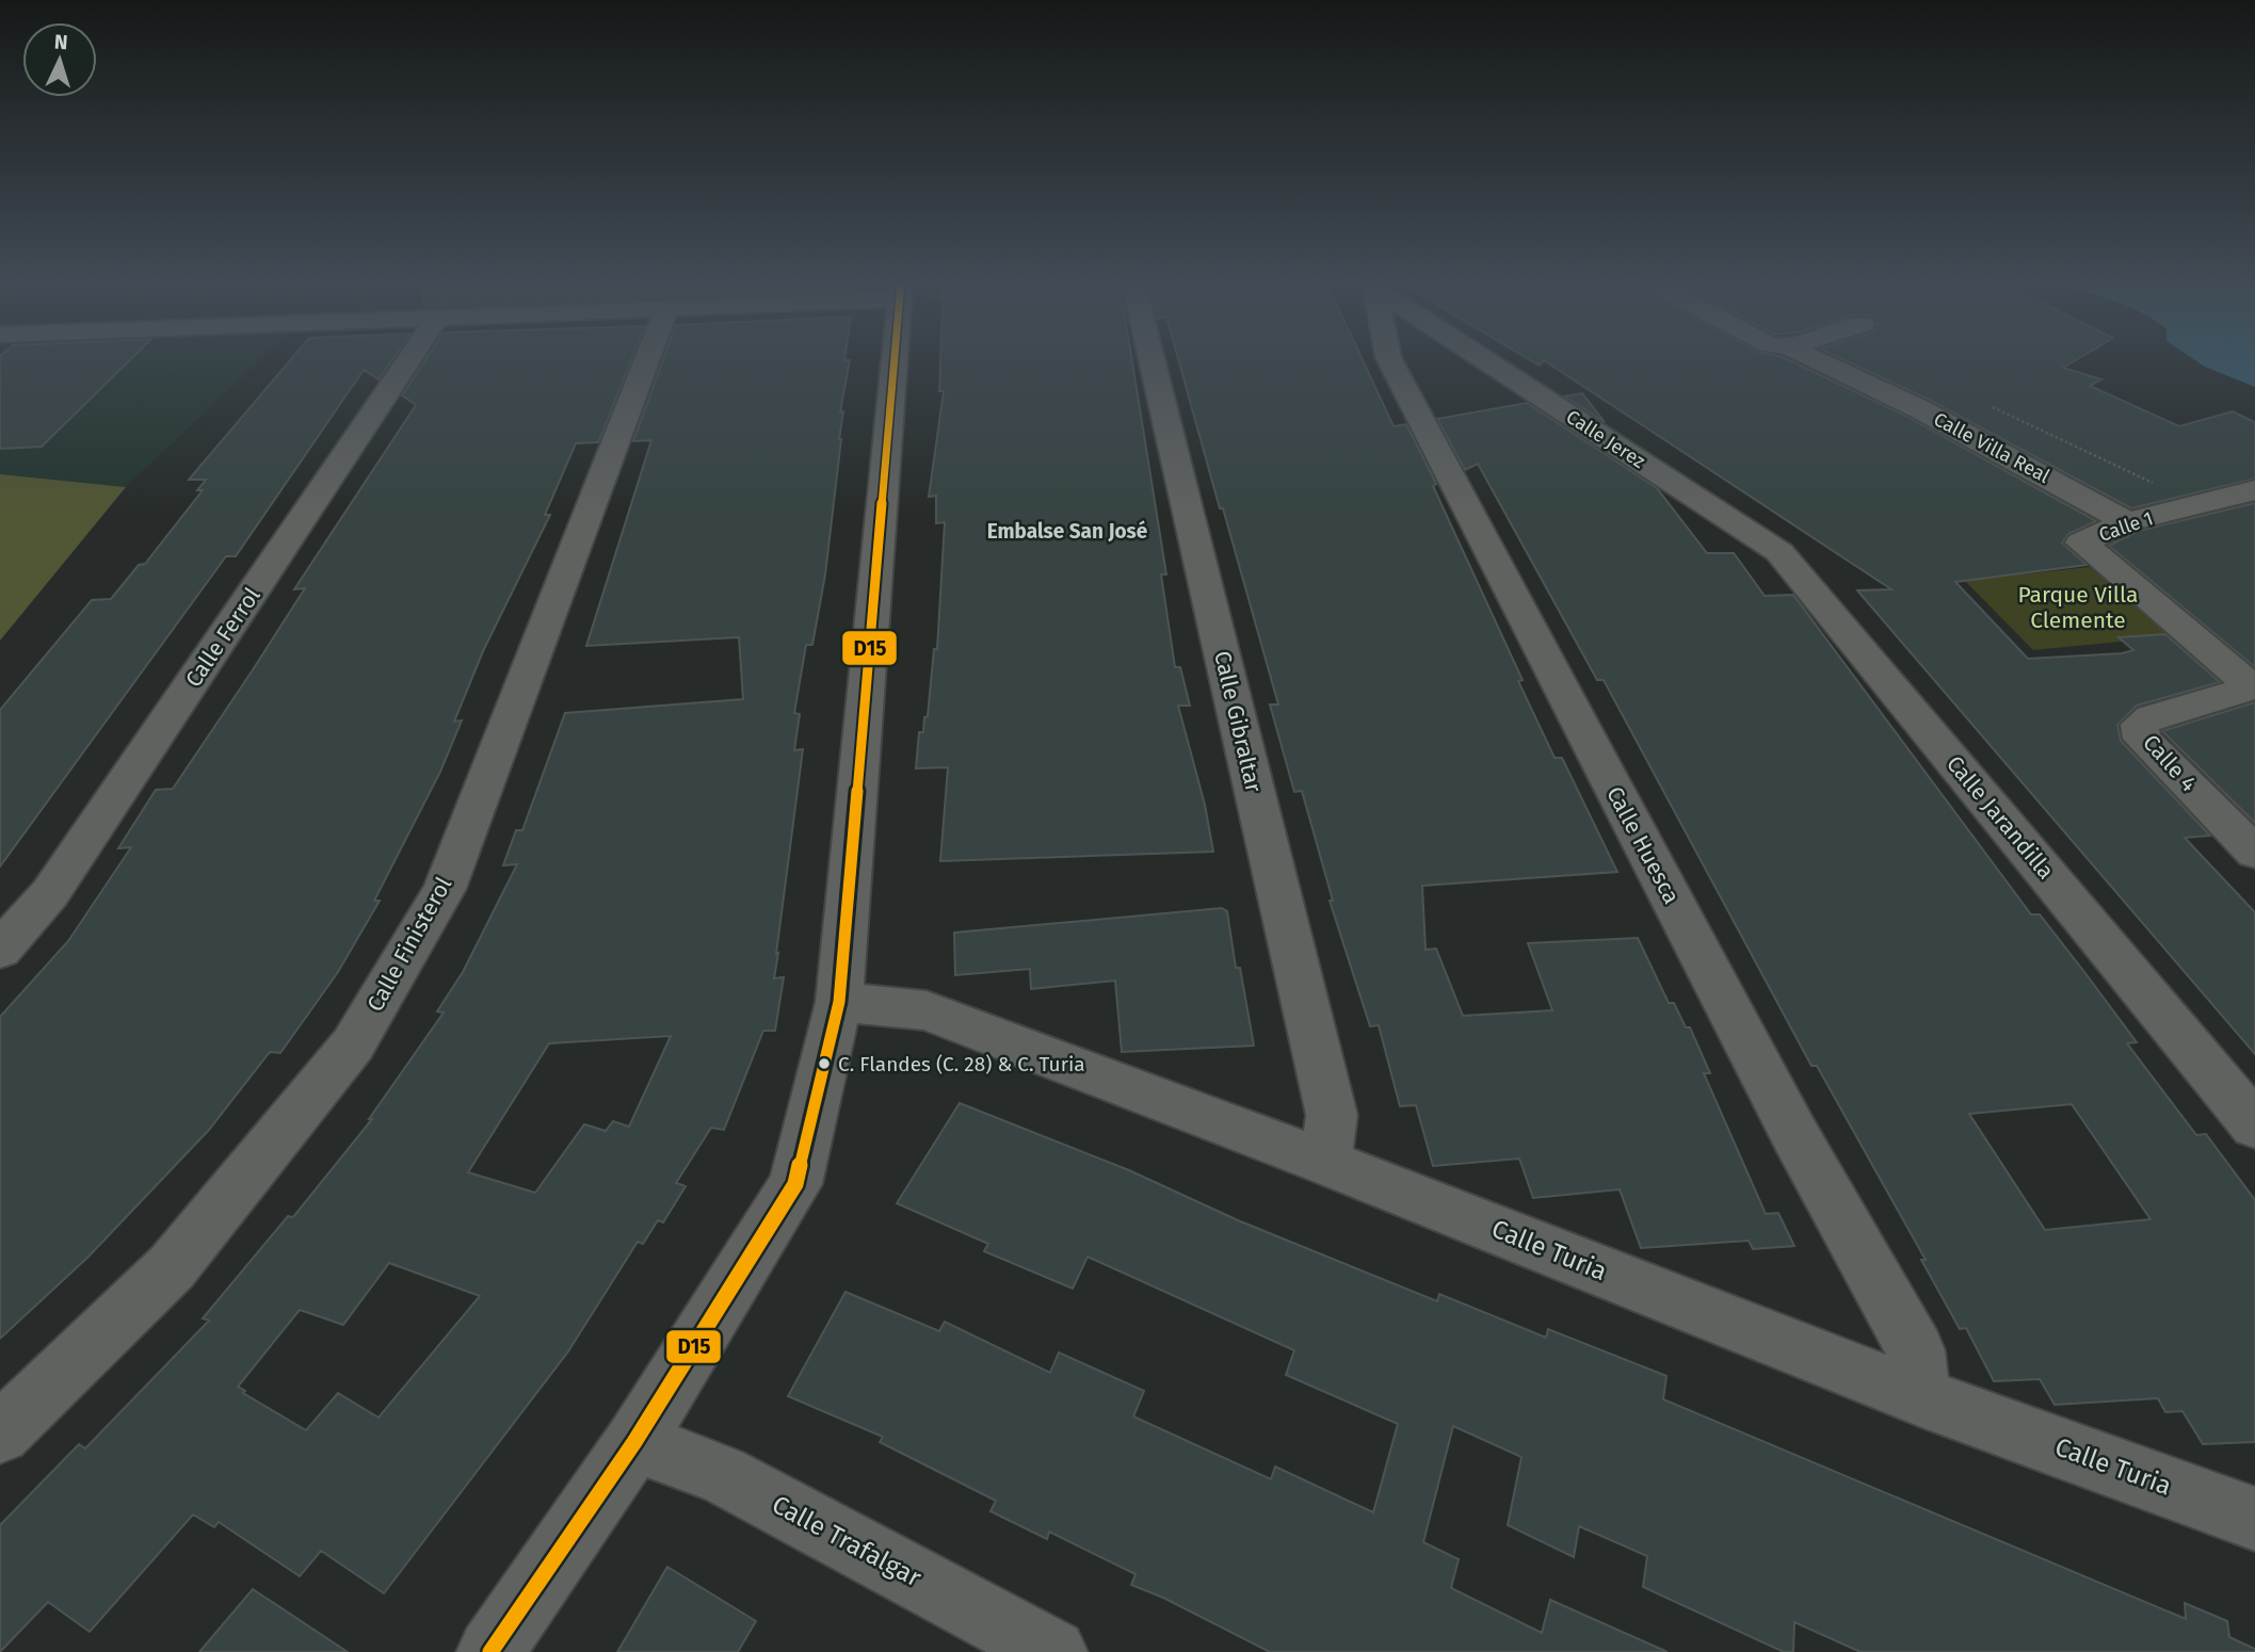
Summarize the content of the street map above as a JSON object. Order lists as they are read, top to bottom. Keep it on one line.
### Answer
{"streets":{"street":["Calle Jerez","Calle Villa Real","Calle 1","Calle Ferrol","Calle Gibraltar","Calle 4","Calle Jarandilla","Calle Huesca","Calle Finisterol","Calle Turia","Calle Trafalgar"]},"crossings":[["Calle Jerez","Calle Jarandilla"],["Calle Villa Real","Calle 1"],["Calle 1","Calle 4"],["Calle Gibraltar","Calle Turia"],["Calle Huesca","Calle Turia"]],"districts":["Embalse San José"],"parks":["Parque Villa Clemente"],"places":["C. Flandes (C. 28) & C. Turia"],"lines":["transit line D15"],"north":"top"}
